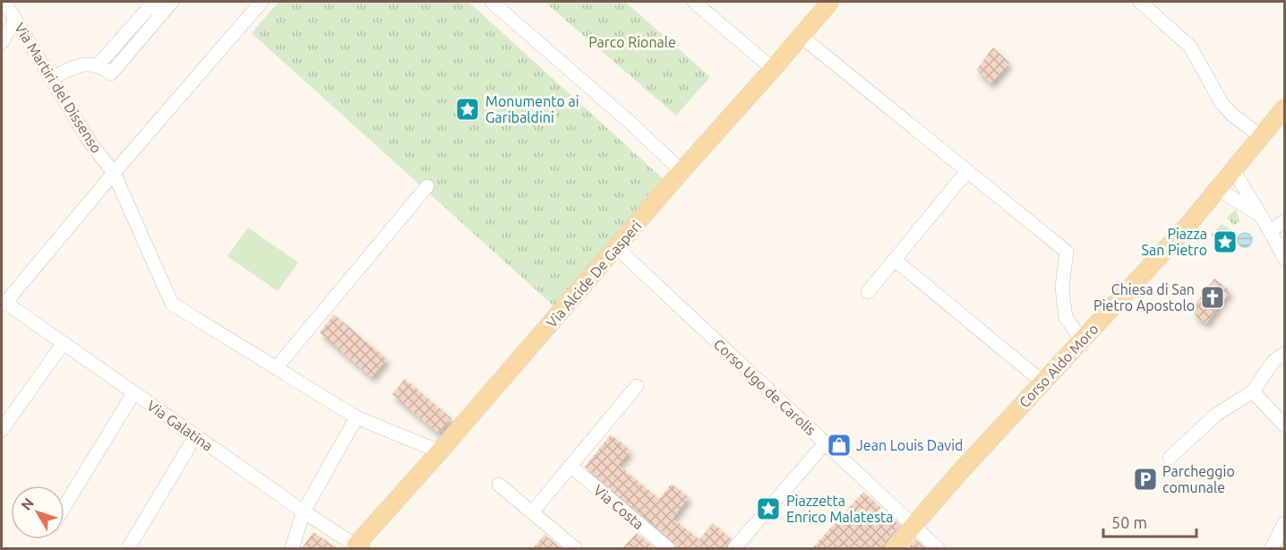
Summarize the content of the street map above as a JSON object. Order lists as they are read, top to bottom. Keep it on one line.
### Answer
{"streets":{"main road":["Via Alcide De Gasperi","Corso Aldo Moro"],"street":["Via Martiri del Dissenso","Corso Ugo de Carolis","Via Galatina","Via Costa"]},"crossings":[["Via Martiri del Dissenso","Via Alcide De Gasperi"],["Via Alcide De Gasperi","Corso Ugo de Carolis"],["Via Alcide De Gasperi","Via Galatina"],["Corso Aldo Moro","Corso Ugo de Carolis"]],"parks":["Parco Rionale"],"places":{"place":["Monumento ai Garibaldini","Piazza San Pietro","Piazzetta Enrico Malatesta"],"church":["Chiesa di San Pietro Apostolo"],"shop":["Jean Louis David"],"parking":["Parcheggio comunale"]},"scale_bar":"50 m","north":"top left"}
